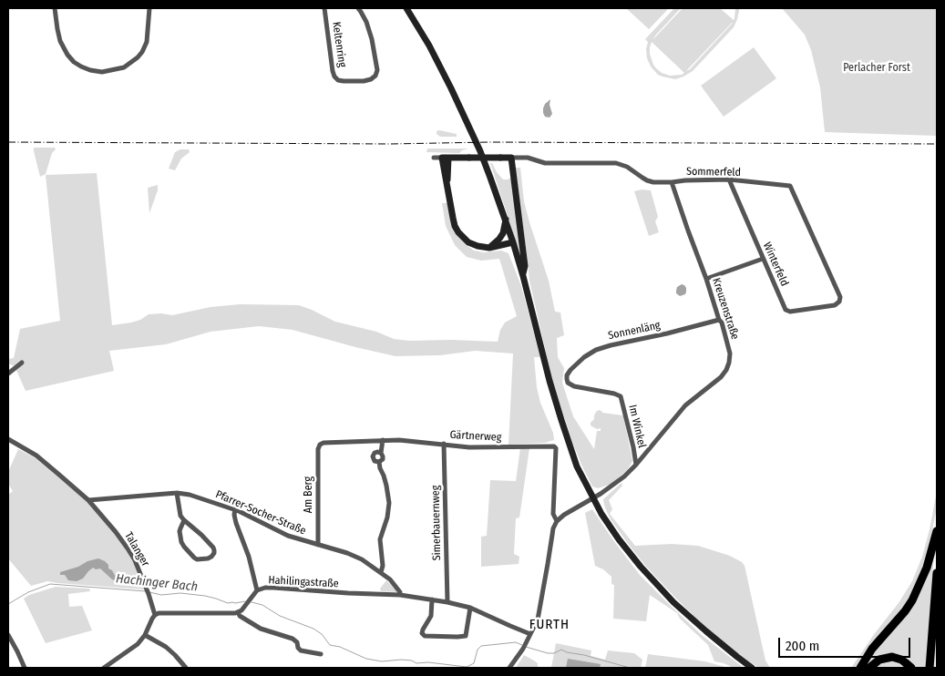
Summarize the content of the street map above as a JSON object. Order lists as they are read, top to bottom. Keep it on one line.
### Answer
{"streets":{"street":["Keltenring","Sommerfeld","Winterfeld","Kreuzenstraße","Sonnenläng","Im Winkel","Gärtnerweg","Am Berg","Pfarrer-Socher-Straße","Simerbauernweg","Talanger","Hahilingastraße"]},"crossings":[["Sommerfeld","Winterfeld"],["Sommerfeld","Kreuzenstraße"],["Kreuzenstraße","Sonnenläng"],["Kreuzenstraße","Im Winkel"],["Kreuzenstraße","Gärtnerweg"],["Sonnenläng","Im Winkel"],["Gärtnerweg","Am Berg"],["Gärtnerweg","Simerbauernweg"],["Am Berg","Pfarrer-Socher-Straße"],["Pfarrer-Socher-Straße","Talanger"],["Pfarrer-Socher-Straße","Hahilingastraße"],["Simerbauernweg","Hahilingastraße"]],"districts":["FURTH"],"water":["Hachinger Bach"],"parks":["Perlacher Forst"],"scale_bar":"200 m"}
